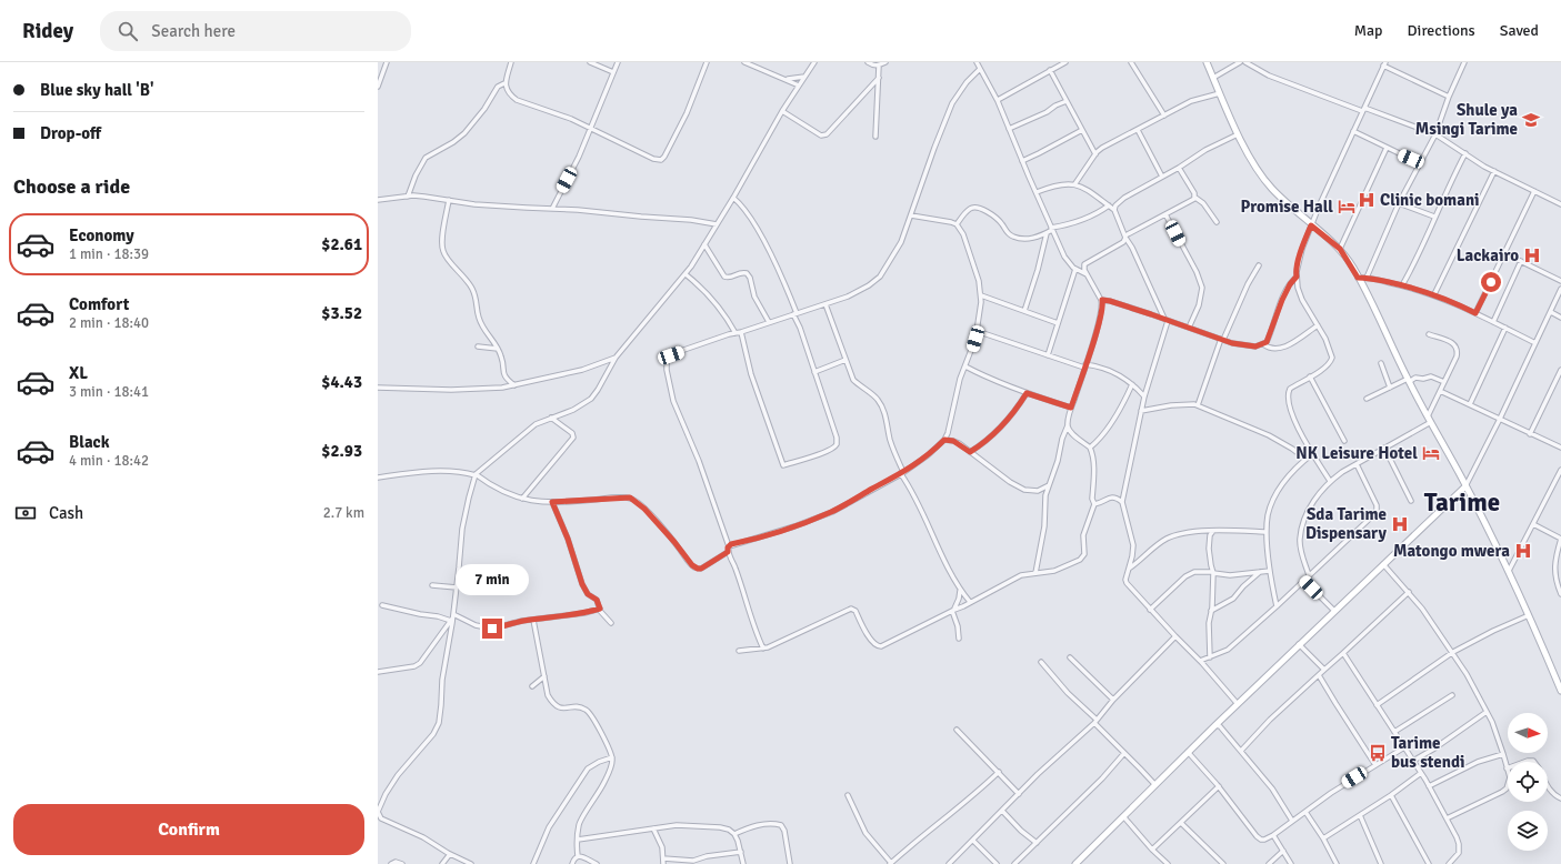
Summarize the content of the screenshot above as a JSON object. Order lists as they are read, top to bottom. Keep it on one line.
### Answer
{"districts":["Tarime"],"places":{"school or university":["Shule ya Msingi Tarime"],"hospital":["Clinic bomani","Lackairo","Sda Tarime Dispensary","Matongo mwera"],"hotel":["Promise Hall","NK Leisure Hotel"],"bus stop":["Tarime bus stendi"]},"north":"right","page":{"header":"Ridey","search":"Search here","nav":["Map","Directions","Saved"],"banner":["Blue sky hall 'B'","Drop-off"],"heading":"Choose a ride","list":[{"name":"Economy","note":"1 min · 18:39","value":"$2.61"},{"name":"Comfort","note":"2 min · 18:40","value":"$3.52"},{"name":"XL","note":"3 min · 18:41","value":"$4.43"},{"name":"Black","note":"4 min · 18:42","value":"$2.93"}],"pay":["Cash","2.7 km"],"bubble":"7 min","buttons":"Confirm"}}
